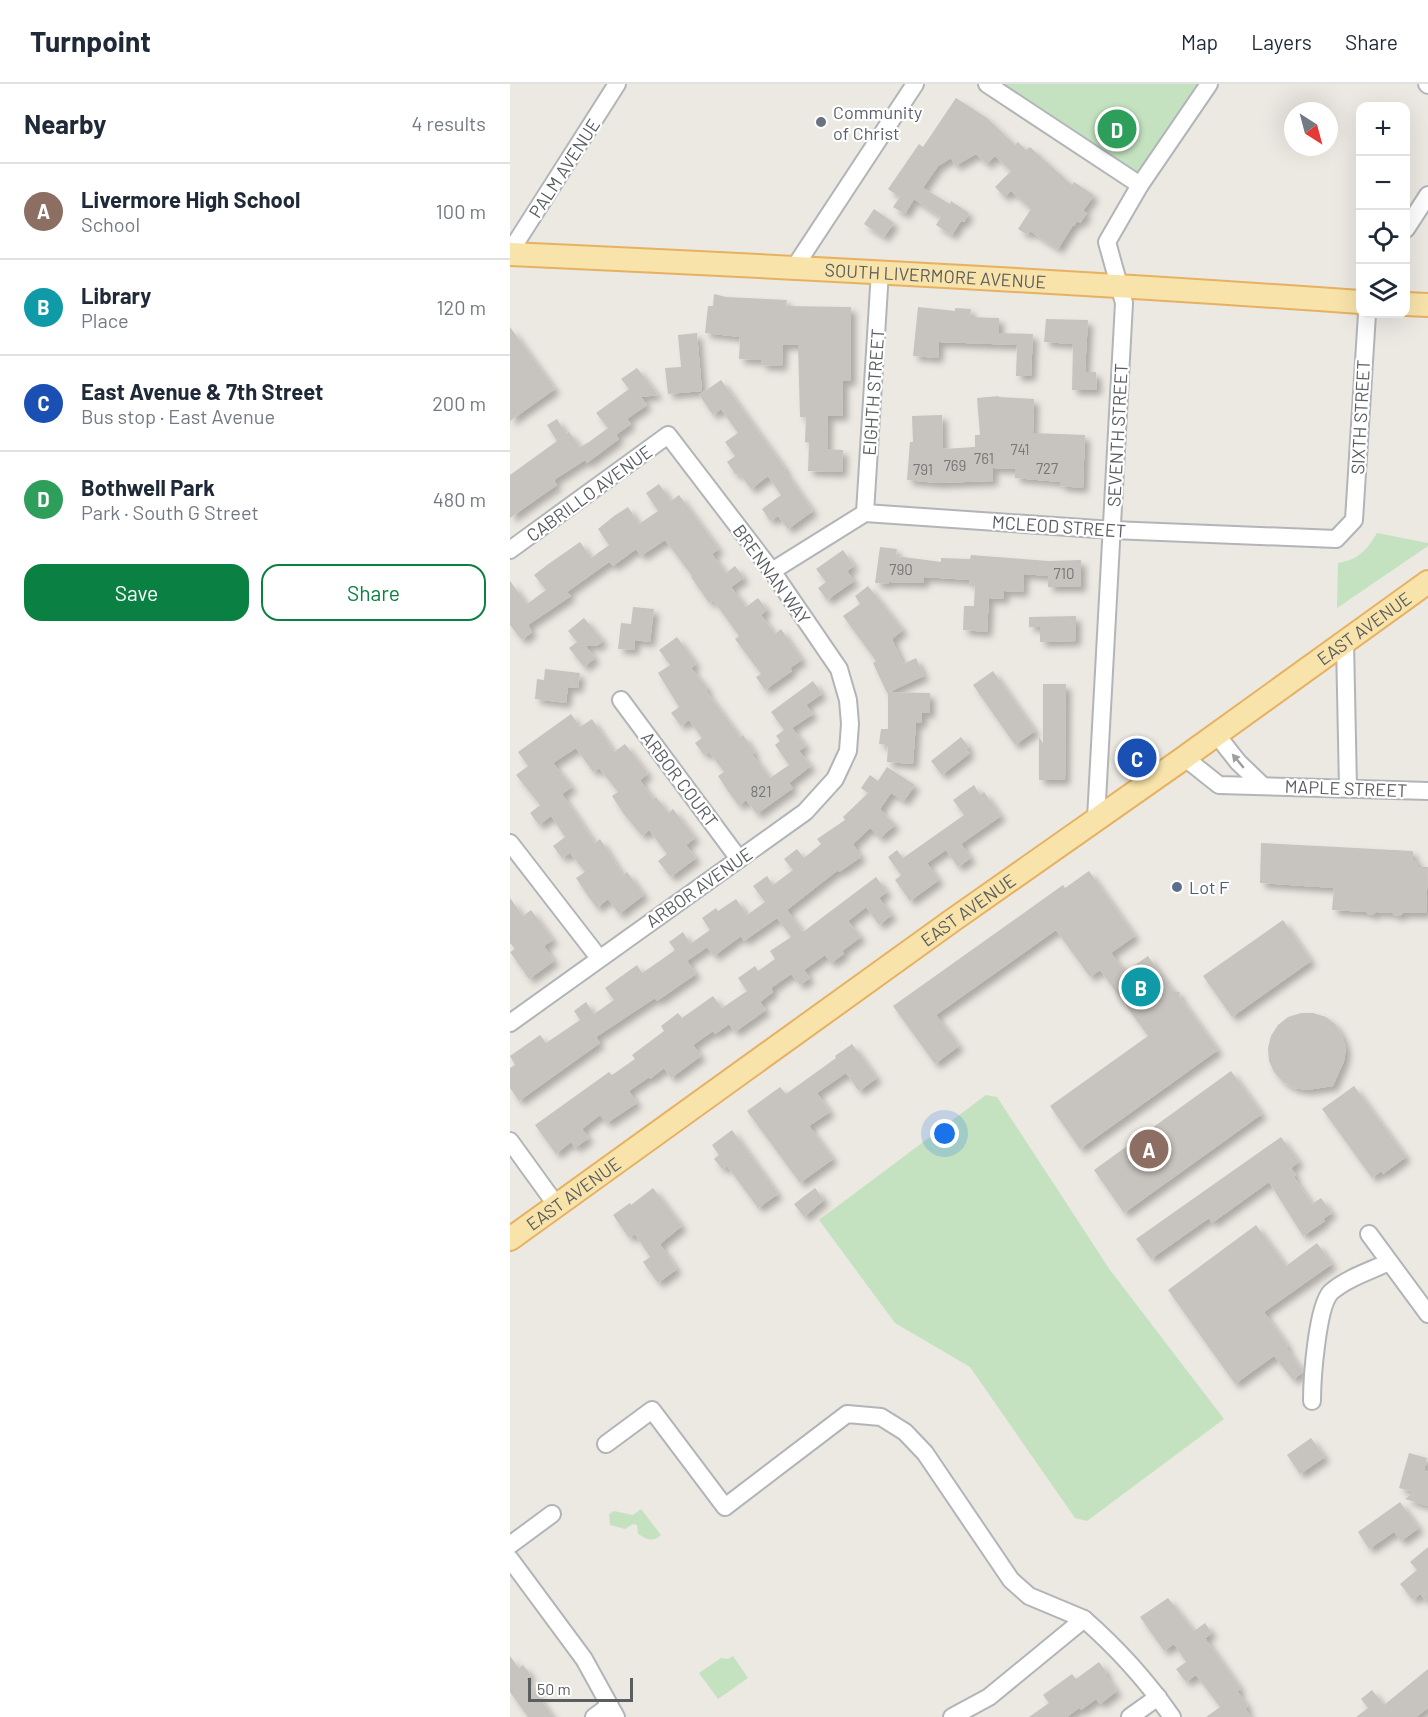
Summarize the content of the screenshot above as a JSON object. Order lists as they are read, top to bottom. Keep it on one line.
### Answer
{"streets":{"main road":["SOUTH LIVERMORE AVENUE","EAST AVENUE"],"street":["PALM AVENUE","EIGHTH STREET","SIXTH STREET","SEVENTH STREET","CABRILLO AVENUE","MCLEOD STREET","BRENNAN WAY","ARBOR COURT","MAPLE STREET","ARBOR AVENUE"]},"crossings":[["PALM AVENUE","SOUTH LIVERMORE AVENUE"],["SOUTH LIVERMORE AVENUE","EIGHTH STREET"],["SOUTH LIVERMORE AVENUE","SEVENTH STREET"],["EIGHTH STREET","MCLEOD STREET"],["SIXTH STREET","MCLEOD STREET"],["SEVENTH STREET","MCLEOD STREET"],["SEVENTH STREET","EAST AVENUE"],["CABRILLO AVENUE","BRENNAN WAY"],["BRENNAN WAY","ARBOR AVENUE"],["EAST AVENUE","MAPLE STREET"],["ARBOR COURT","ARBOR AVENUE"]],"places":["Community of Christ","Lot F"],"house_numbers":["741","761","769","727","791","790","710","821"],"scale_bar":"50 m","north":"bottom right","page":{"header":"Turnpoint","nav":["Map","Layers","Share"],"heading":["Nearby","4 results"],"map_buttons":["+","−"],"pins":["D","C","B","A"],"list":[{"mark":"A","name":"Livermore High School","note":"School","value":"100 m"},{"mark":"B","name":"Library","note":"Place","value":"120 m"},{"mark":"C","name":"East Avenue & 7th Street","note":"Bus stop · East Avenue","value":"200 m"},{"mark":"D","name":"Bothwell Park","note":"Park · South G Street","value":"480 m"}],"buttons":["Save","Share"],"scale":"50 m"}}
